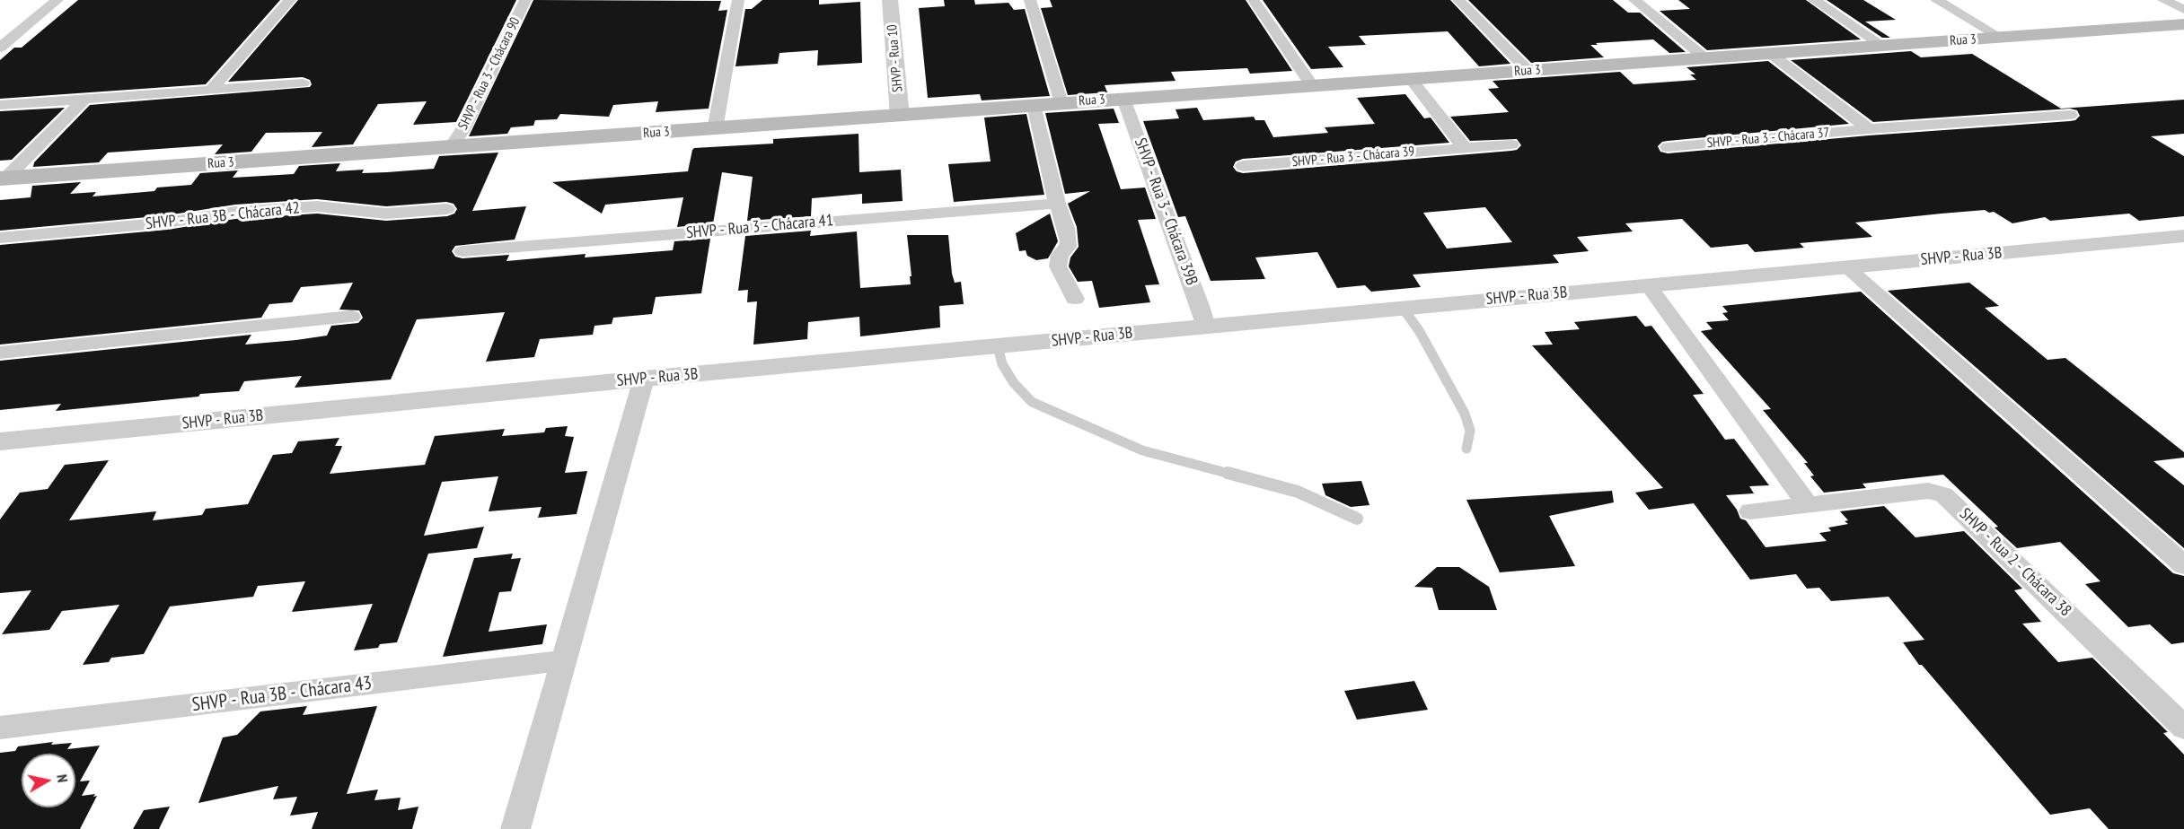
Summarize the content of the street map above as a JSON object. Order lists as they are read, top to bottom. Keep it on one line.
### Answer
{"streets":{"main road":["Rua 3"],"street":["SHVP - Rua 10","SHVP - Rua 3 - Chácara 90","SHVP - Rua 3 - Chácara 37","SHVP - Rua 3 - Chácara 39","SHVP - Rua 3 - Chácara 39B","SHVP - Rua 3B - Chácara 42","SHVP - Rua 3 - Chácara 41","SHVP - Rua 3B","SHVP - Rua 2 - Chácara 38","SHVP - Rua 3B - Chácara 43"]},"crossings":[["Rua 3","SHVP - Rua 10"],["Rua 3","SHVP - Rua 3 - Chácara 90"],["Rua 3","SHVP - Rua 3 - Chácara 37"],["Rua 3","SHVP - Rua 3 - Chácara 39B"],["SHVP - Rua 3 - Chácara 39B","SHVP - Rua 3B"]],"north":"right"}
